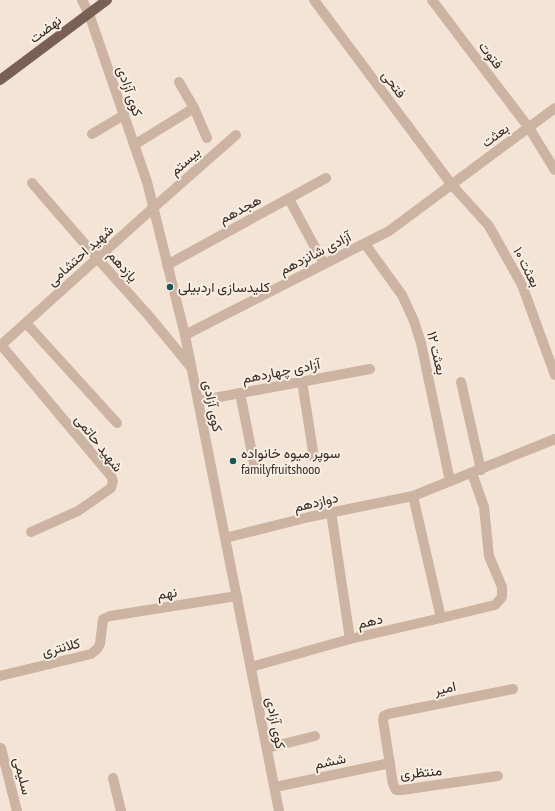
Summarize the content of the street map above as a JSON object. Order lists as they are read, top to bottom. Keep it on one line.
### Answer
{"streets":{"main road":["نهضت"],"street":["فتوت","فتحی","کوی آزادی","بعثت","بیستم","هجدهم","آزادی شانزدهم","شهید احتشامی","یازدهم","بعثت ۱۰","بعثت ۱۲","آزادی چهاردهم","شهید حاتمی","دوازدهم","نهم","دهم","کلانتری","امیر","ششم","منتظری","سلیمی"]},"crossings":[["نهضت","کوی آزادی"],["فتوت","بعثت"],["فتحی","بعثت"],["فتحی","آزادی شانزدهم"],["فتحی","بعثت ۱۰"],["کوی آزادی","بیستم"],["کوی آزادی","هجدهم"],["کوی آزادی","آزادی شانزدهم"],["کوی آزادی","شهید احتشامی"],["کوی آزادی","یازدهم"],["کوی آزادی","آزادی چهاردهم"],["کوی آزادی","دوازدهم"],["کوی آزادی","نهم"],["کوی آزادی","دهم"],["کوی آزادی","ششم"],["بعثت","آزادی شانزدهم"],["بعثت","بعثت ۱۰"],["بیستم","شهید احتشامی"],["آزادی شانزدهم","بعثت ۱۰"],["آزادی شانزدهم","بعثت ۱۲"],["شهید احتشامی","یازدهم"],["شهید احتشامی","شهید حاتمی"],["بعثت ۱۲","دوازدهم"],["دوازدهم","دهم"],["نهم","کلانتری"],["امیر","منتظری"],["ششم","منتظری"]],"places":["کلیدسازی اردبیلی","سوپر میوه خانواده familyfruitshooo"]}
